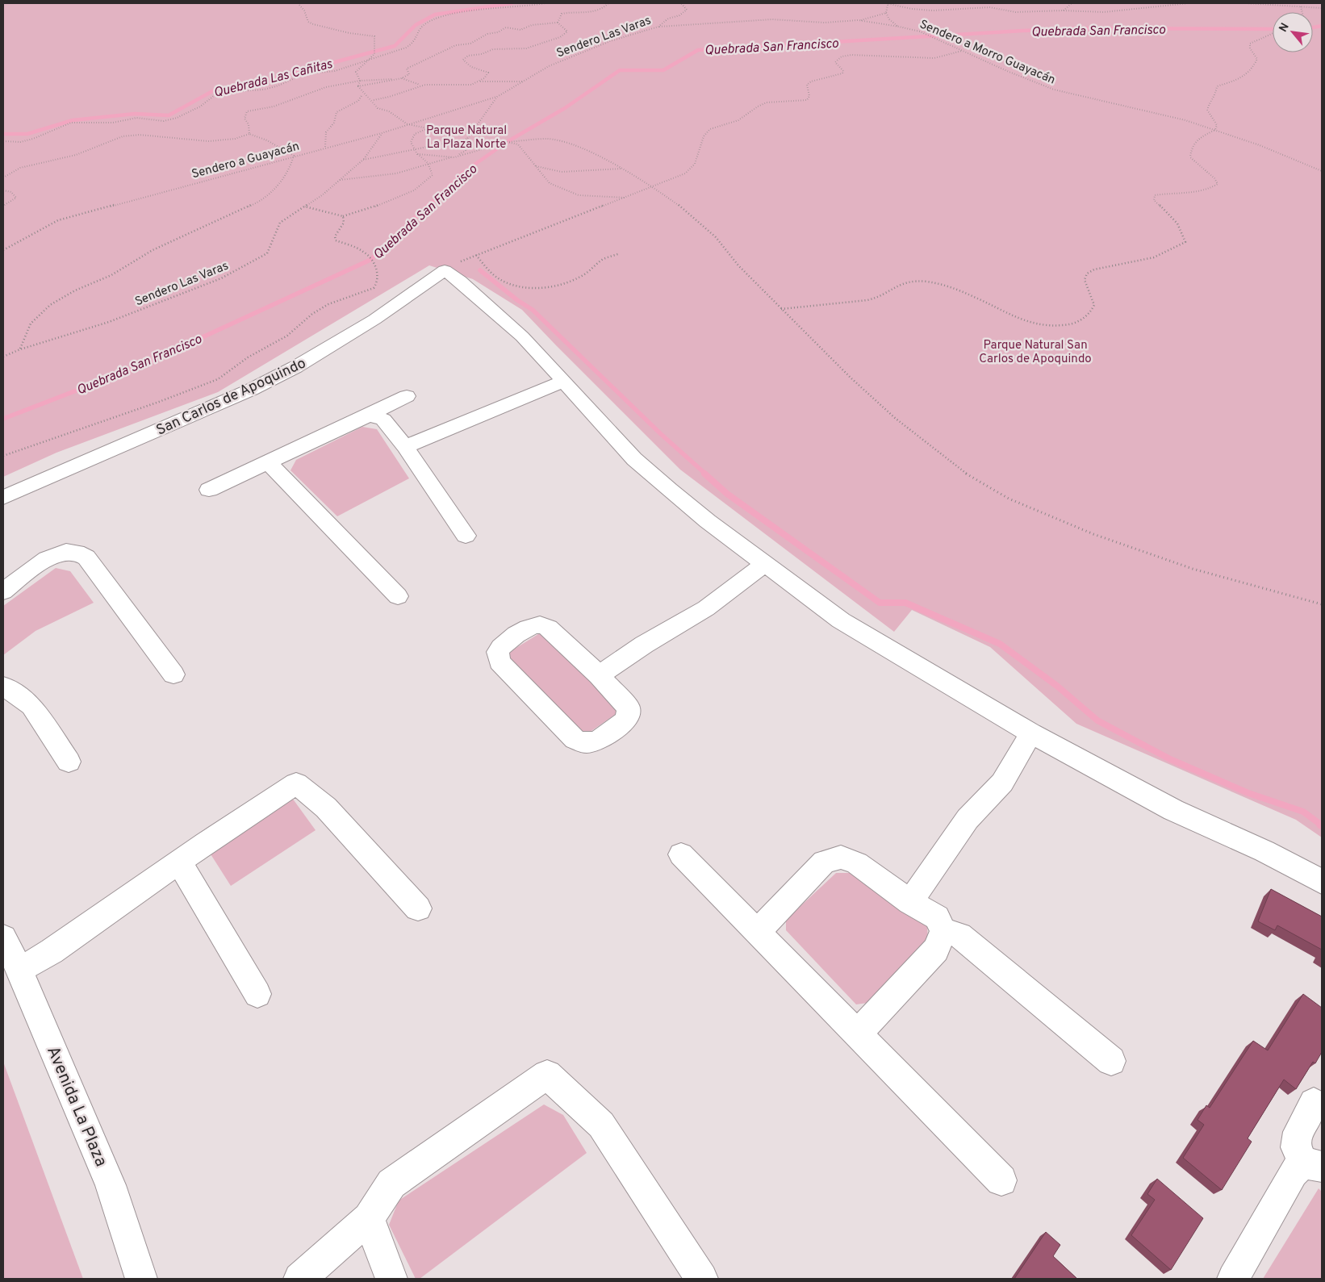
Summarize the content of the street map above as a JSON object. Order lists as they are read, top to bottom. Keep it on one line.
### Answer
{"streets":{"street":["San Carlos de Apoquindo","Avenida La Plaza"],"path":["Sendero Las Varas","Sendero a Morro Guayacán","Sendero a Guayacán"]},"crossings":[["Sendero Las Varas","Sendero a Morro Guayacán"],["Sendero Las Varas","Sendero a Guayacán"]],"water":["Quebrada San Francisco","Quebrada Las Cañitas"],"parks":["Parque Natural La Plaza Norte","Parque Natural San Carlos de Apoquindo"],"north":"top left"}
